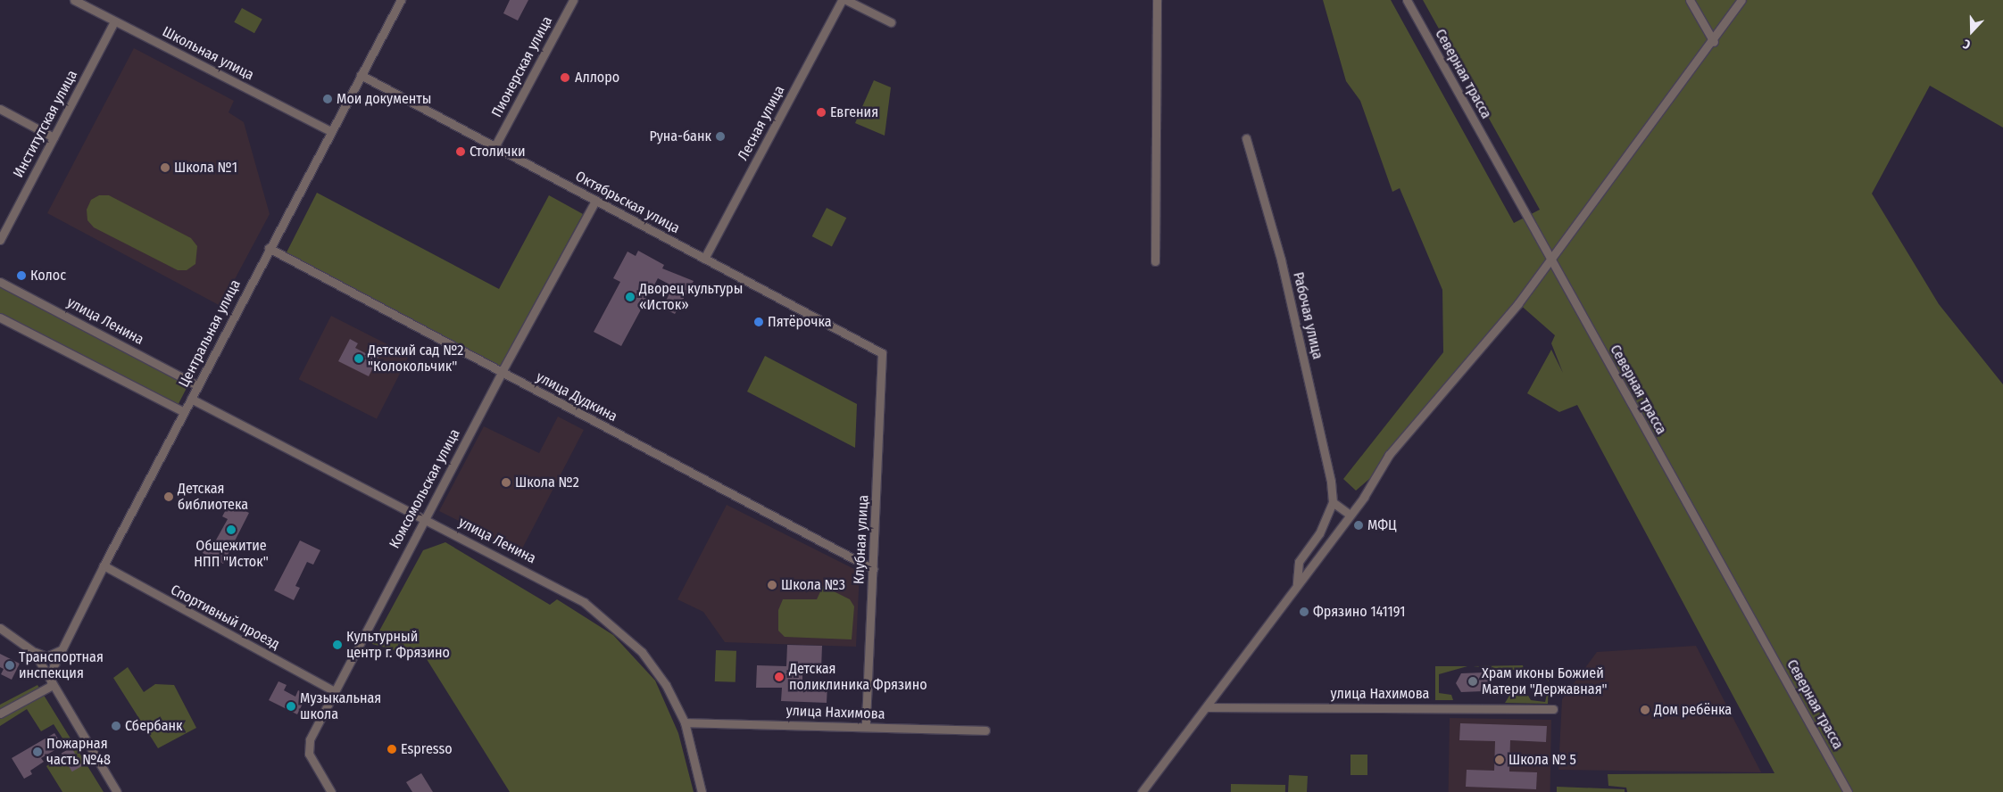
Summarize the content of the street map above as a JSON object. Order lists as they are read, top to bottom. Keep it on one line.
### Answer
{"streets":{"street":["Школьная улица","Пионерская улица","Северная трасса","Лесная улица","Институтская улица","Октябрьская улица","Рабочая улица","улица Ленина","Центральная улица","улица Дудкина","Комсомольская улица","Клубная улица","Спортивный проезд","улица Нахимова"]},"crossings":[["Школьная улица","Институтская улица"],["Школьная улица","Центральная улица"],["Пионерская улица","Октябрьская улица"],["Лесная улица","Октябрьская улица"],["Октябрьская улица","Центральная улица"],["Октябрьская улица","Комсомольская улица"],["Октябрьская улица","Клубная улица"],["улица Ленина","Центральная улица"],["улица Ленина","Комсомольская улица"],["улица Ленина","улица Нахимова"],["Центральная улица","улица Дудкина"],["Центральная улица","Спортивный проезд"],["улица Дудкина","Комсомольская улица"],["улица Дудкина","Клубная улица"],["Комсомольская улица","Спортивный проезд"],["Клубная улица","улица Нахимова"]],"places":["Аллоро","Мои документы","Евгения","Руна-банк","Столички","Школа №1","Колос","Дворец культуры «Исток»","Пятёрочка","Детский сад №2 \"Колокольчик\"","Школа №2","Детская библиотека","МФЦ","Общежитие НПП \"Исток\"","Школа №3","Фрязино 141191","Культурный центр г. Фрязино","Транспортная инспекция","Детская поликлиника Фрязино","Храм иконы Божией Матери \"Державная\"","Музыкальная школа","Дом ребёнка","Сбербанк","Espresso","Пожарная часть №48","Школа № 5"],"north":"bottom"}
